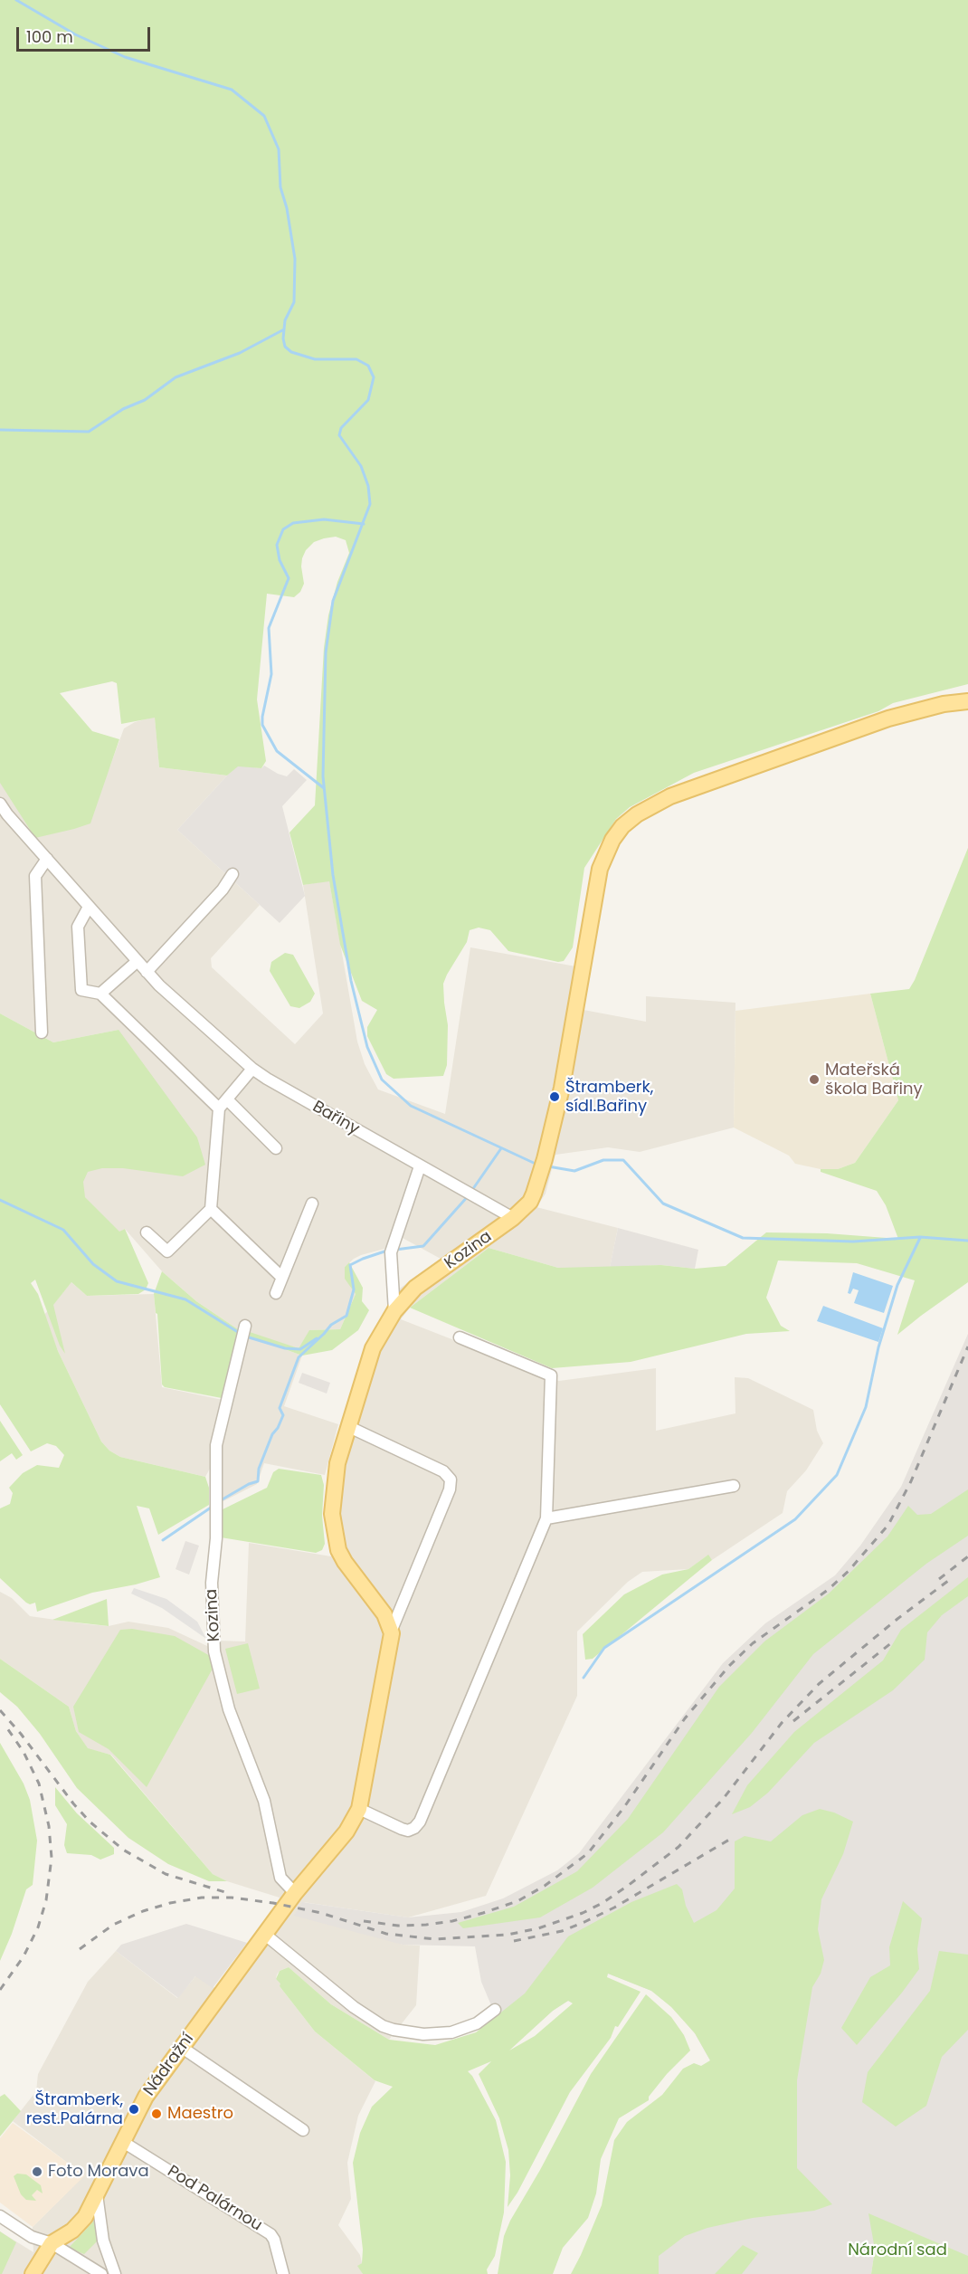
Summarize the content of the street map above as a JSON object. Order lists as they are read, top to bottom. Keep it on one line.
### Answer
{"streets":{"main road":["Kozina","Nádražní"],"street":["Bařiny","Pod Palárnou"]},"crossings":[["Bařiny","Kozina"],["Kozina","Nádražní"],["Nádražní","Pod Palárnou"]],"parks":["Národní sad"],"places":["Mateřská škola Bařiny","Štramberk, sídl.Bařiny","Štramberk, rest.Palárna","Maestro","Foto Morava"],"scale_bar":"100 m"}
